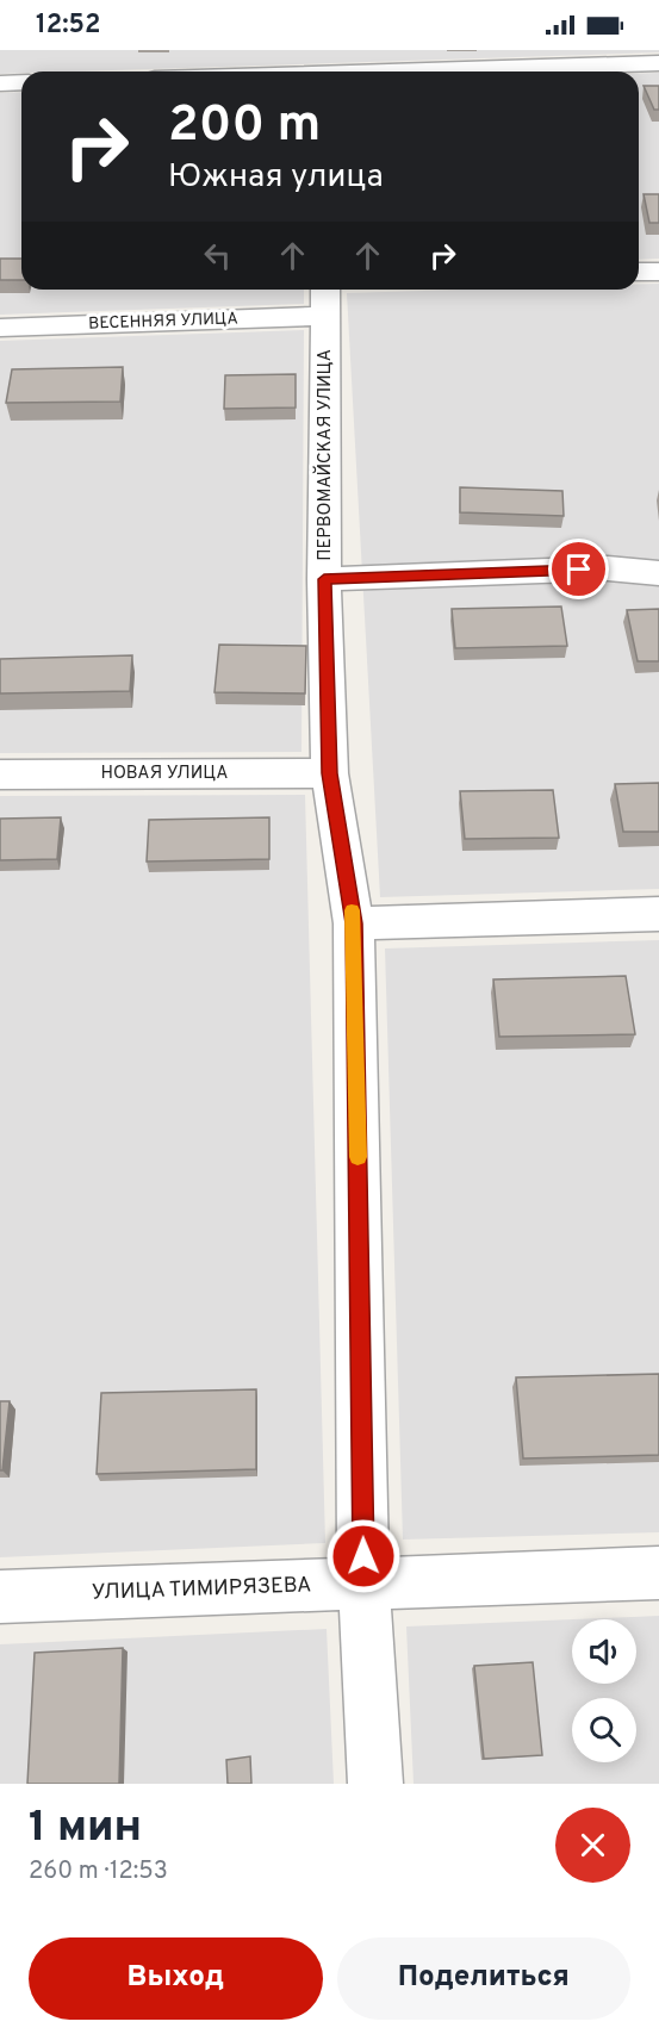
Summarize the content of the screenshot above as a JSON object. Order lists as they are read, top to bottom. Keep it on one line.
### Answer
{"streets":{"street":["ВЕСЕННЯЯ УЛИЦА","ПЕРВОМАЙСКАЯ УЛИЦА","НОВАЯ УЛИЦА","УЛИЦА ТИМИРЯЗЕВА"]},"crossings":[["ВЕСЕННЯЯ УЛИЦА","ПЕРВОМАЙСКАЯ УЛИЦА"],["ПЕРВОМАЙСКАЯ УЛИЦА","НОВАЯ УЛИЦА"],["ПЕРВОМАЙСКАЯ УЛИЦА","УЛИЦА ТИМИРЯЗЕВА"]],"page":{"status":"12:52","turn":["200 m","Южная улица"],"heading":["1 мин","260 m · 12:53"],"buttons":["Выход","Поделиться"]}}
